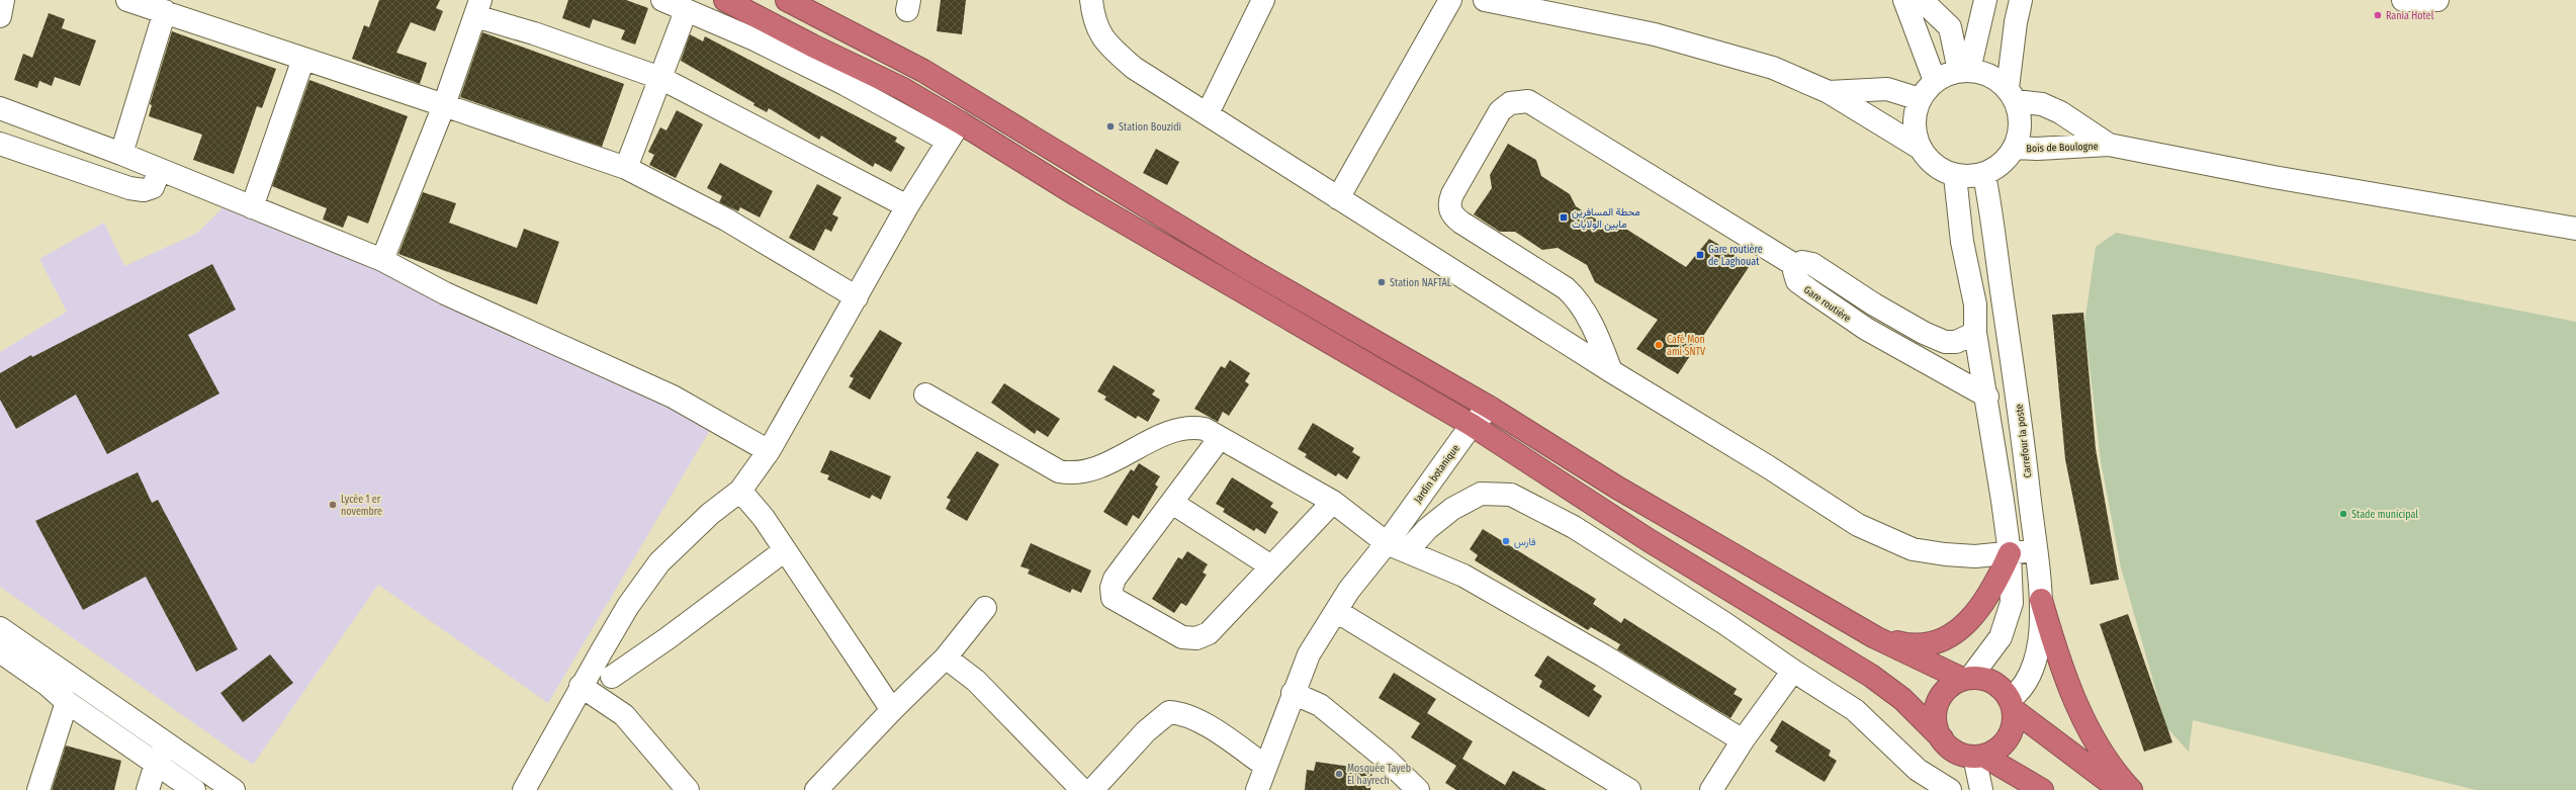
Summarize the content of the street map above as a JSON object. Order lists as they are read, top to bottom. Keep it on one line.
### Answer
{"streets":{"street":["Bois de Boulogne","Gare routière","Carrefour la poste","Jardin botanique"]},"crossings":[["Bois de Boulogne","Carrefour la poste"]],"places":{"other":["Rania Hotel","Station Bouzidi","Station NAFTAL","Café Mon ami SNTV","Lycée 1 er novembre","Stade municipal","فارس","Mosquée Tayeb El hayrech"],"transit":["محطة المسافرين مابين الولايات","Gare routière de Laghouat"]}}
